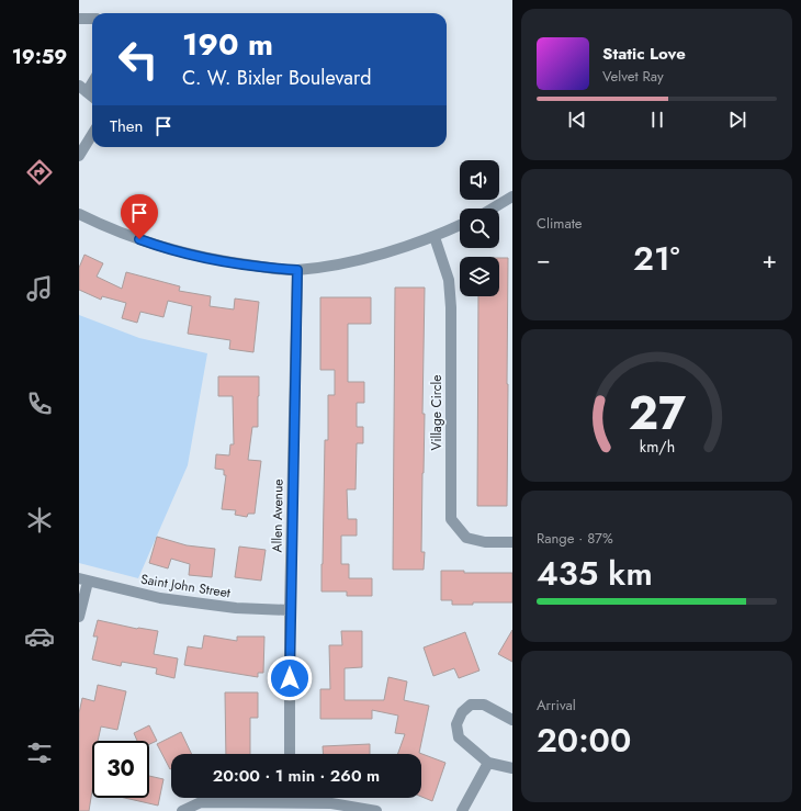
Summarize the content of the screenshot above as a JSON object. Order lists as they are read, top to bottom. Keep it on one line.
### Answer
{"streets":{"street":["Village Circle","Allen Avenue","Saint John Street"]},"crossings":[["Allen Avenue","Saint John Street"]],"page":{"tabs":"19:59","turn":["190 m","C. W. Bixler Boulevard"],"song":["Static Love","Velvet Ray"],"then":"Then","tile":["Climate",["Range · 87%","435 km"],["Arrival","20:00"]],"heat":["−","21°","+"],"limit":"30","trip":"20:00 · 1 min · 260 m","gauge":["27","km/h"]}}
